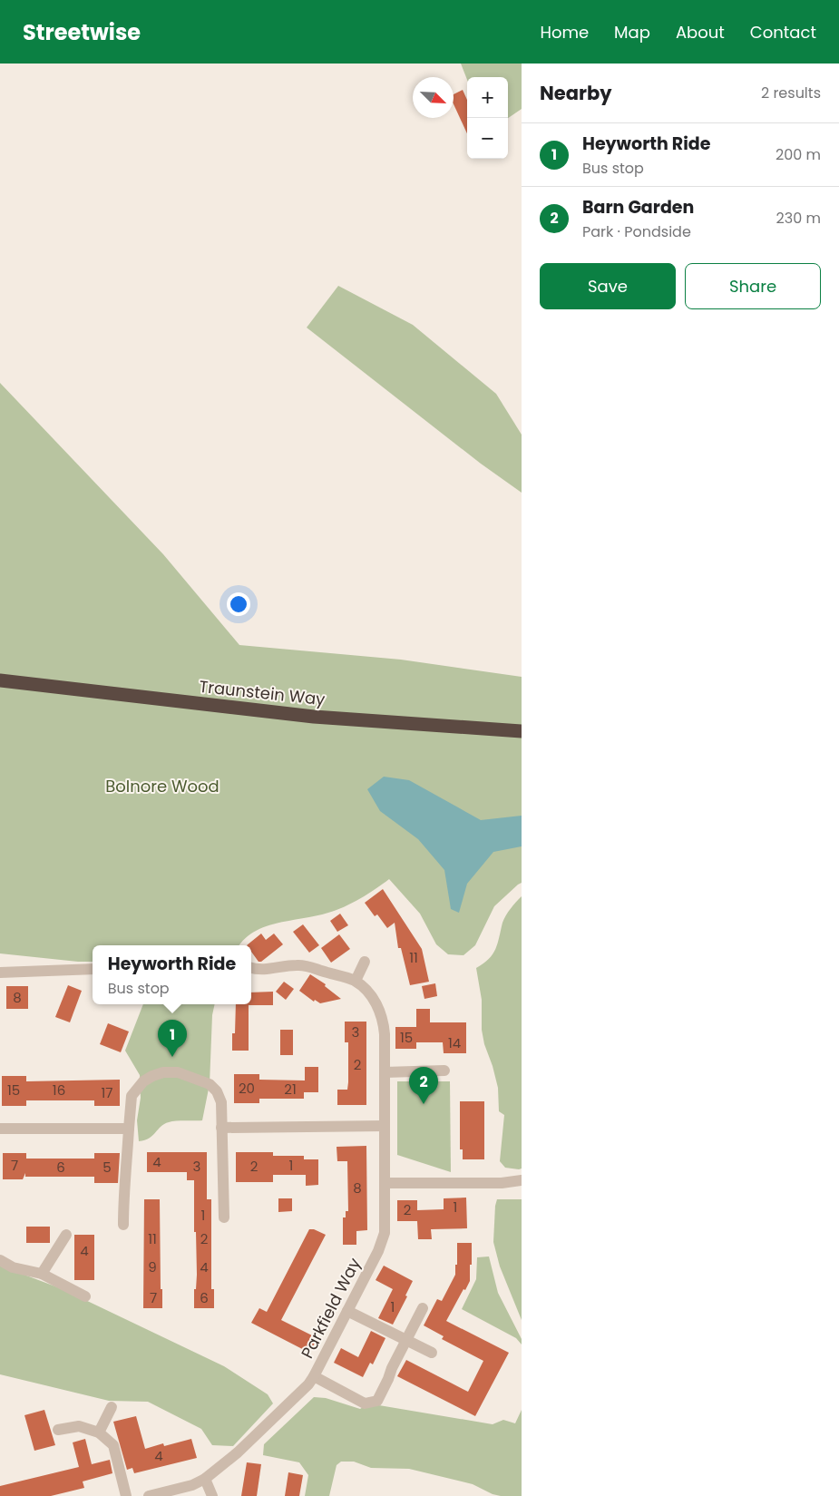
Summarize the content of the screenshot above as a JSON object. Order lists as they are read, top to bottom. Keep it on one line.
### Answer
{"streets":{"highway":["Traunstein Way"],"street":["Parkfield Way"]},"parks":["Bolnore Wood"],"house_numbers":["11","8","3","15","14","2","20","21","15","16","17","4","7","1","3","2","6","5","8","1","2","1","11","2","4","9","4","7","6","1","4"],"north":"bottom right","page":{"header":"Streetwise","nav":["Home","Map","About","Contact"],"heading":["Nearby","2 results"],"map_buttons":["+","−"],"list":[{"mark":"1","name":"Heyworth Ride","note":"Bus stop","value":"200 m"},{"mark":"2","name":"Barn Garden","note":"Park · Pondside","value":"230 m"}],"buttons":["Save","Share"],"popup":["Heyworth Ride","Bus stop"],"pins":["1","2"]}}
